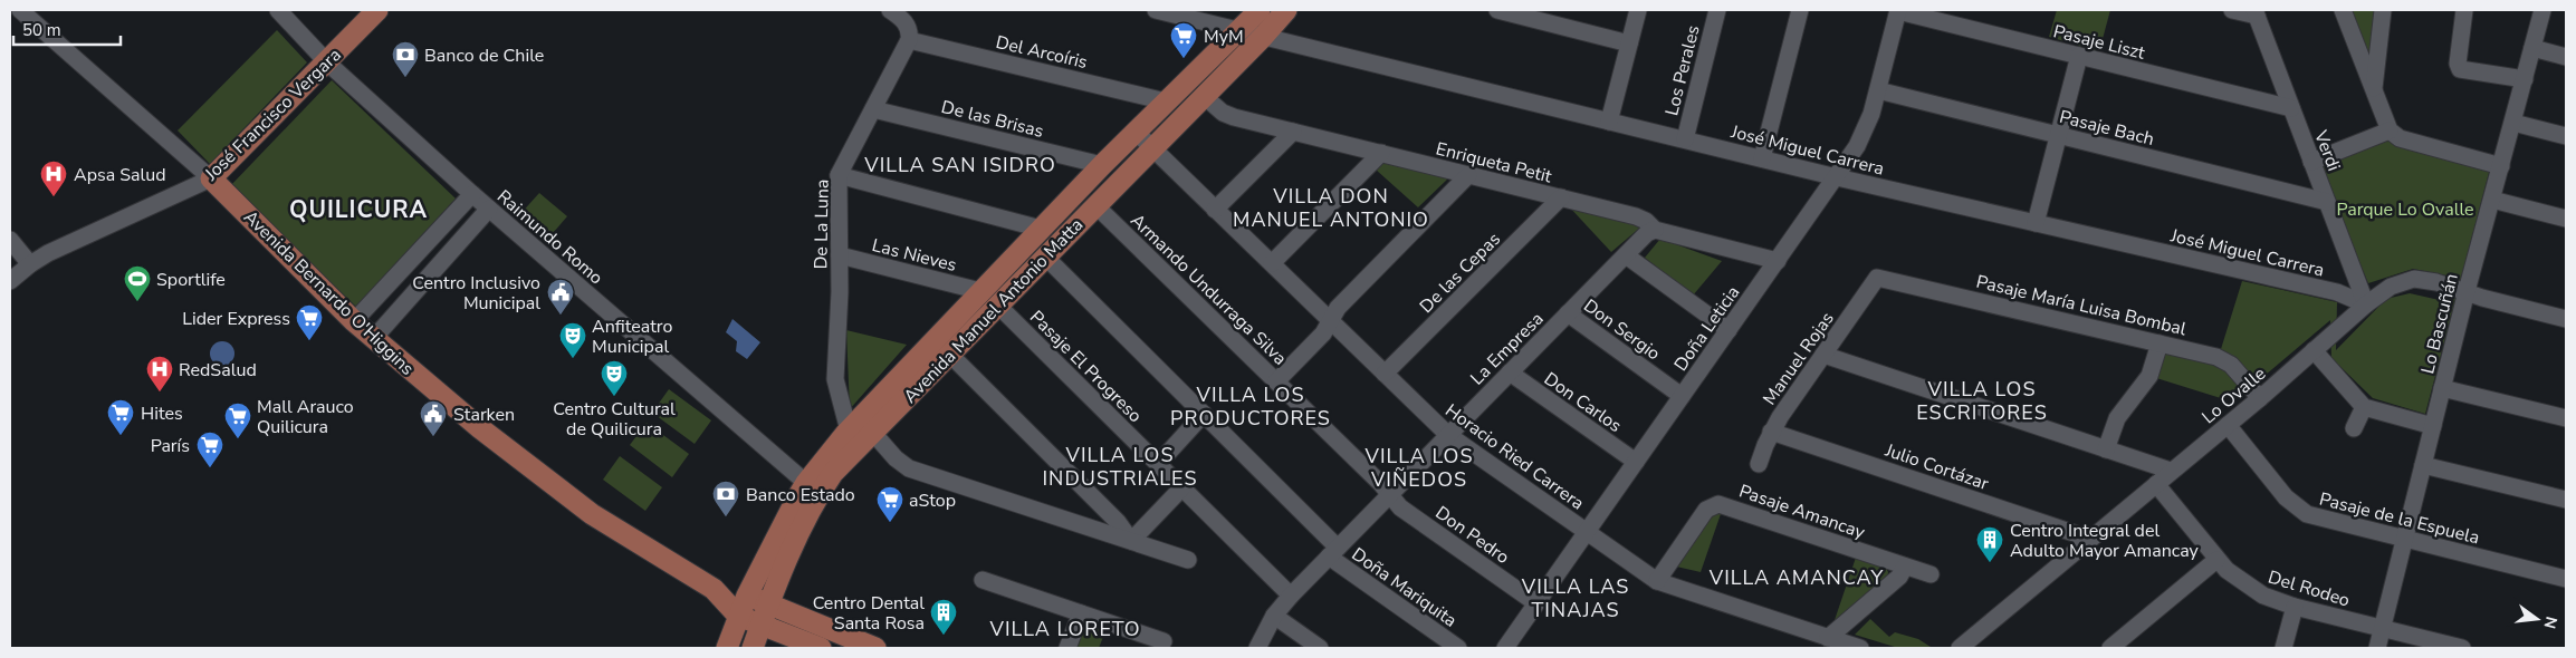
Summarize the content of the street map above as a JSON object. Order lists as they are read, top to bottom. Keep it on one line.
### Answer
{"streets":{"main road":["José Francisco Vergara","Avenida Bernardo O'Higgins","Avenida Manuel Antonio Matta"],"street":["Pasaje Liszt","Del Arcoíris","Los Perales","De las Brisas","Pasaje Bach","José Miguel Carrera","Verdi","Enriqueta Petit","De La Luna","Raimundo Romo","Las Nieves","De las Cepas","Armando Undurraga Silva","Pasaje María Luisa Bombal","Lo Bascuñán","Doña Leticia","Don Sergio","La Empresa","Manuel Rojas","Pasaje El Progreso","Lo Ovalle","Don Carlos","Horacio Ried Carrera","Julio Cortázar","Pasaje Amancay","Pasaje de la Espuela","Don Pedro","Doña Mariquita","Del Rodeo"]},"crossings":[["Pasaje Liszt","Verdi"],["Pasaje Liszt","Doña Leticia"],["Del Arcoíris","De La Luna"],["Del Arcoíris","Avenida Manuel Antonio Matta"],["Los Perales","José Miguel Carrera"],["José Francisco Vergara","Raimundo Romo"],["José Francisco Vergara","Avenida Bernardo O'Higgins"],["De las Brisas","De La Luna"],["De las Brisas","Avenida Manuel Antonio Matta"],["Pasaje Bach","Verdi"],["Pasaje Bach","Doña Leticia"],["José Miguel Carrera","Verdi"],["José Miguel Carrera","Avenida Manuel Antonio Matta"],["José Miguel Carrera","Doña Leticia"],["José Miguel Carrera","Lo Ovalle"],["Verdi","Lo Ovalle"],["Enriqueta Petit","De las Cepas"],["Enriqueta Petit","Avenida Manuel Antonio Matta"],["Enriqueta Petit","Doña Leticia"],["Enriqueta Petit","La Empresa"],["De La Luna","Las Nieves"],["De La Luna","Avenida Manuel Antonio Matta"],["Raimundo Romo","Avenida Manuel Antonio Matta"],["Las Nieves","Avenida Manuel Antonio Matta"],["De las Cepas","Horacio Ried Carrera"],["Armando Undurraga Silva","Avenida Manuel Antonio Matta"],["Armando Undurraga Silva","La Empresa"],["Armando Undurraga Silva","Don Pedro"],["Avenida Bernardo O'Higgins","Avenida Manuel Antonio Matta"],["Pasaje María Luisa Bombal","Manuel Rojas"],["Pasaje María Luisa Bombal","Lo Ovalle"],["Avenida Manuel Antonio Matta","Pasaje El Progreso"],["Avenida Manuel Antonio Matta","Horacio Ried Carrera"],["Avenida Manuel Antonio Matta","Doña Mariquita"],["Lo Bascuñán","Lo Ovalle"],["Lo Bascuñán","Pasaje de la Espuela"],["Lo Bascuñán","Del Rodeo"],["Doña Leticia","Don Sergio"],["Doña Leticia","Don Carlos"],["Doña Leticia","Horacio Ried Carrera"],["Doña Leticia","Don Pedro"],["Don Sergio","La Empresa"],["La Empresa","Pasaje El Progreso"],["La Empresa","Don Carlos"],["La Empresa","Horacio Ried Carrera"],["La Empresa","Don Pedro"],["La Empresa","Doña Mariquita"],["Manuel Rojas","Julio Cortázar"],["Lo Ovalle","Julio Cortázar"],["Lo Ovalle","Pasaje de la Espuela"],["Lo Ovalle","Del Rodeo"],["Horacio Ried Carrera","Pasaje Amancay"]],"districts":["VILLA SAN ISIDRO","VILLA DON MANUEL ANTONIO","QUILICURA","VILLA LOS ESCRITORES","VILLA LOS PRODUCTORES","VILLA LOS INDUSTRIALES","VILLA LOS VIÑEDOS","VILLA AMANCAY","VILLA LAS TINAJAS","VILLA LORETO"],"parks":["Parque Lo Ovalle"],"places":{"supermarket":["MyM","Lider Express","Hites","Mall Arauco Quilicura","París","aStop"],"bank":["Banco de Chile","Banco Estado"],"hospital":["Apsa Salud","RedSalud"],"sports":["Sportlife"],"public building":["Centro Inclusivo Municipal","Starken"],"theatre":["Anfiteatro Municipal","Centro Cultural de Quilicura"],"building":["Centro Integral del Adulto Mayor Amancay","Centro Dental Santa Rosa"]},"scale_bar":"50 m","north":"right"}
